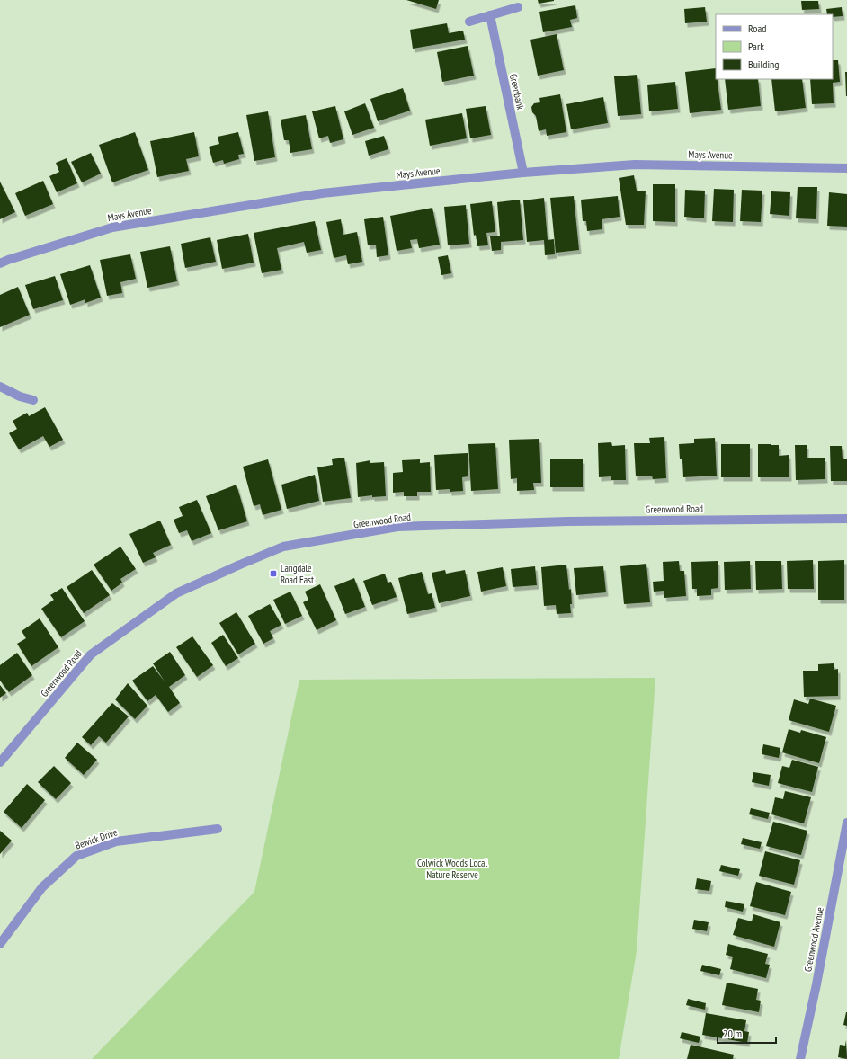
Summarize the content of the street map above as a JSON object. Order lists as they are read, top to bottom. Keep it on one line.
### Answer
{"streets":{"street":["Greenbank","Mays Avenue","Greenwood Road","Bewick Drive","Greenwood Avenue"]},"crossings":[["Greenbank","Mays Avenue"]],"parks":["Colwick Woods Local Nature Reserve"],"places":{"transit":["Langdale Road East"]},"legend":["Road","Park","Building"],"scale_bar":"20 m"}
